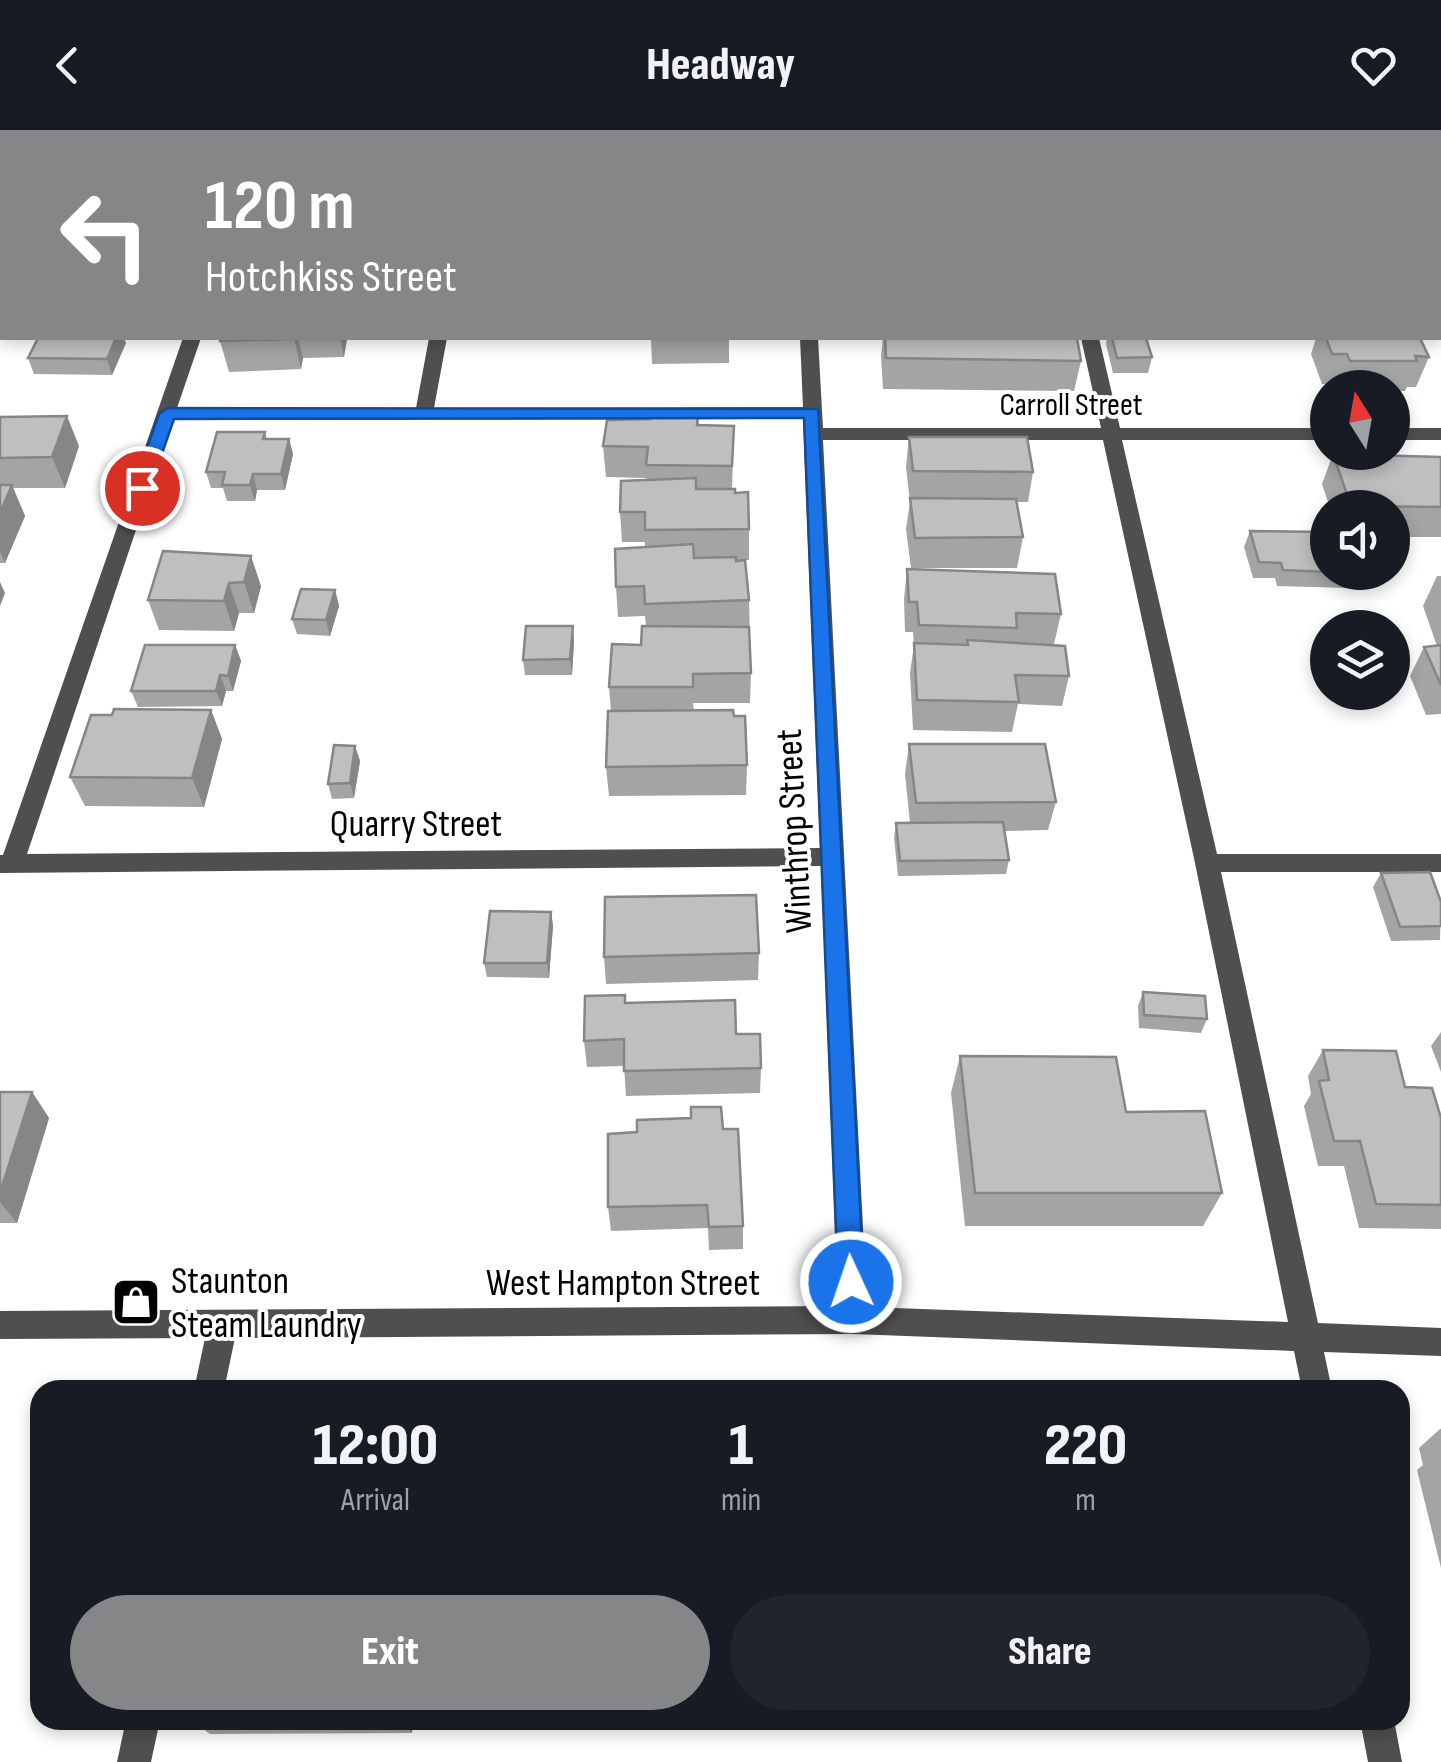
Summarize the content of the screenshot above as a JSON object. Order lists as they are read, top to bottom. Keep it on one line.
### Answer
{"streets":{"street":["Carroll Street","Quarry Street","Winthrop Street","West Hampton Street"]},"crossings":[["Carroll Street","Winthrop Street"],["Quarry Street","Winthrop Street"],["Winthrop Street","West Hampton Street"]],"places":{"shop":["Staunton Steam Laundry"]},"north":"top","page":{"header":"Headway","turn":["120 m","Hotchkiss Street"],"eta":["12:00","Arrival","1","min","220","m"],"buttons":["Exit","Share"]}}
